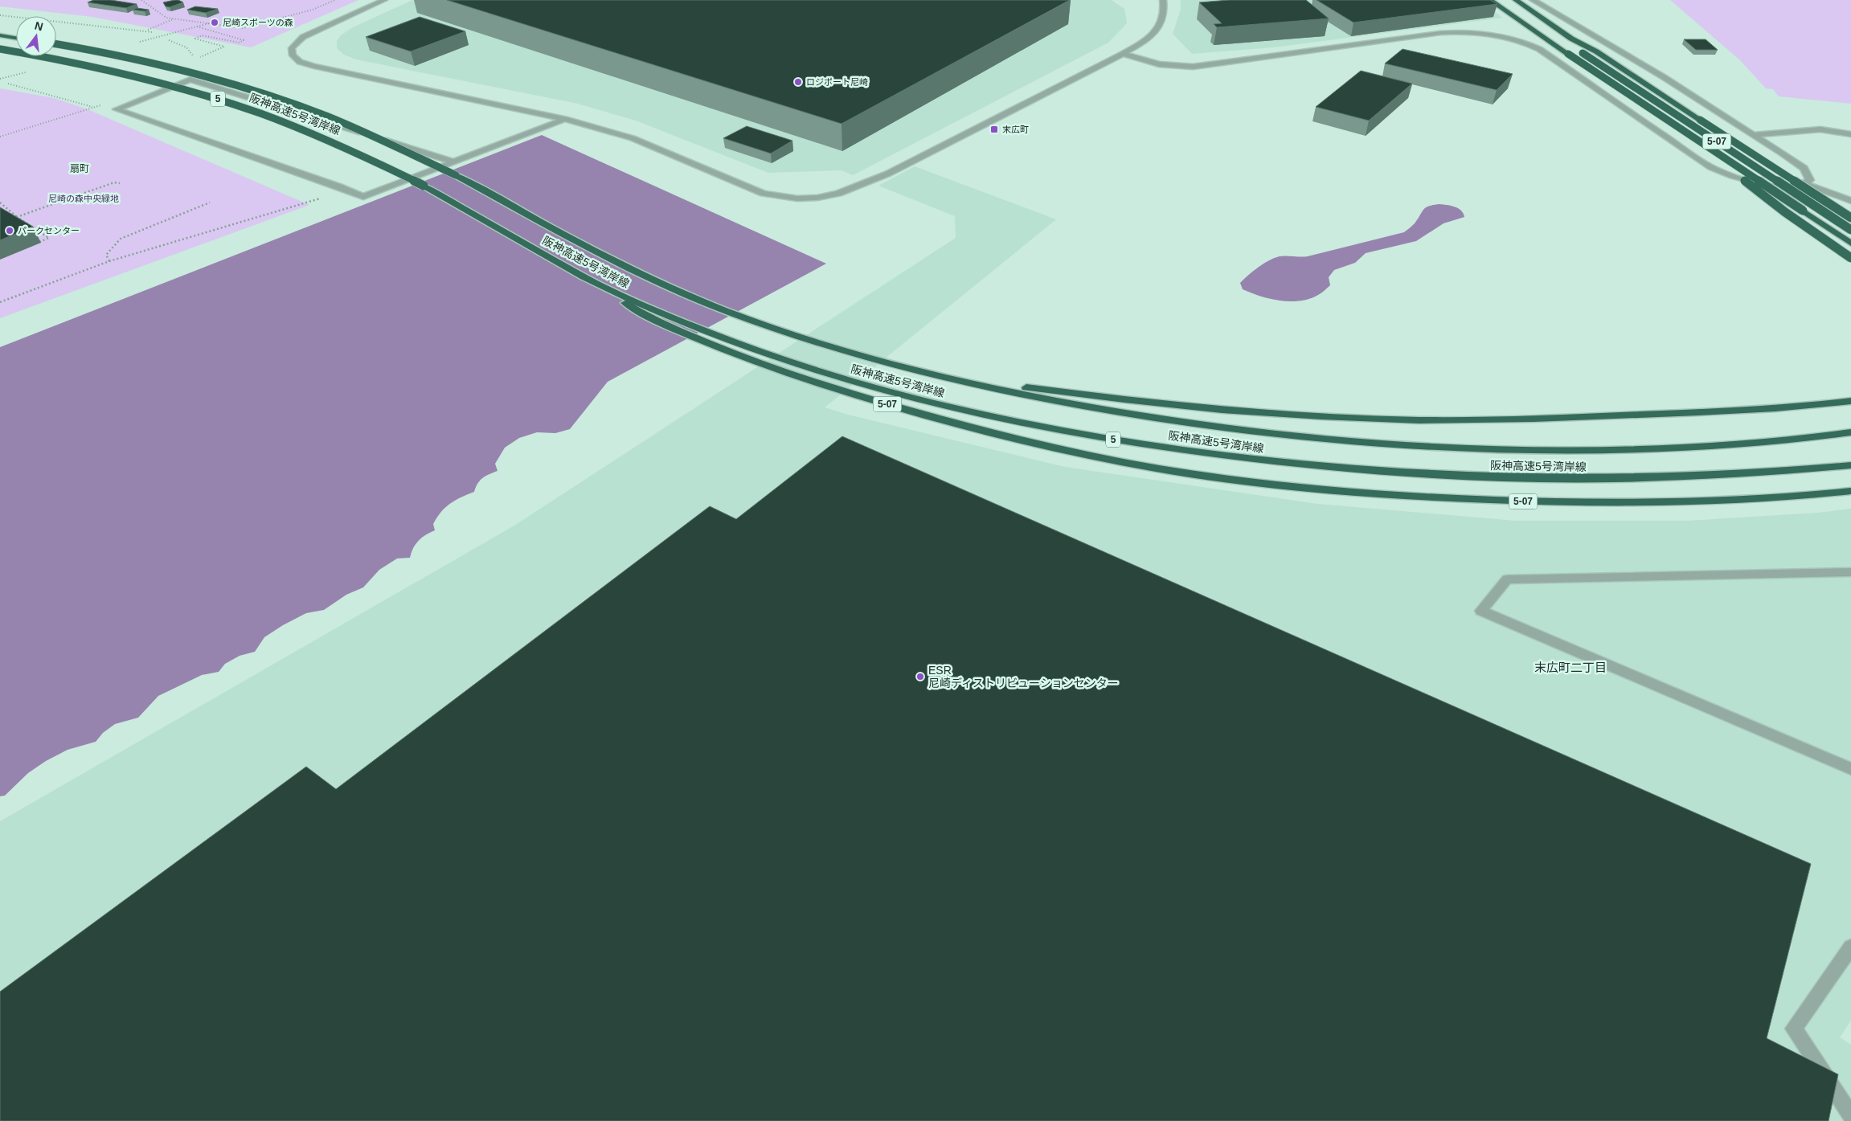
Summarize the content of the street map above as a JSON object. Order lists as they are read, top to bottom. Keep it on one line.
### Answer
{"streets":{"highway":["5","阪神高速5号湾岸線","5-07"]},"crossings":[["阪神高速5号湾岸線","5-07"]],"districts":["扇町","末広町二丁目"],"parks":["尼崎の森中央緑地"],"places":{"other":["尼崎スポーツの森","ロジポート尼崎","パークセンター","ESR 尼崎ディストリビューションセンター"],"transit":["末広町"]},"north":"top"}
